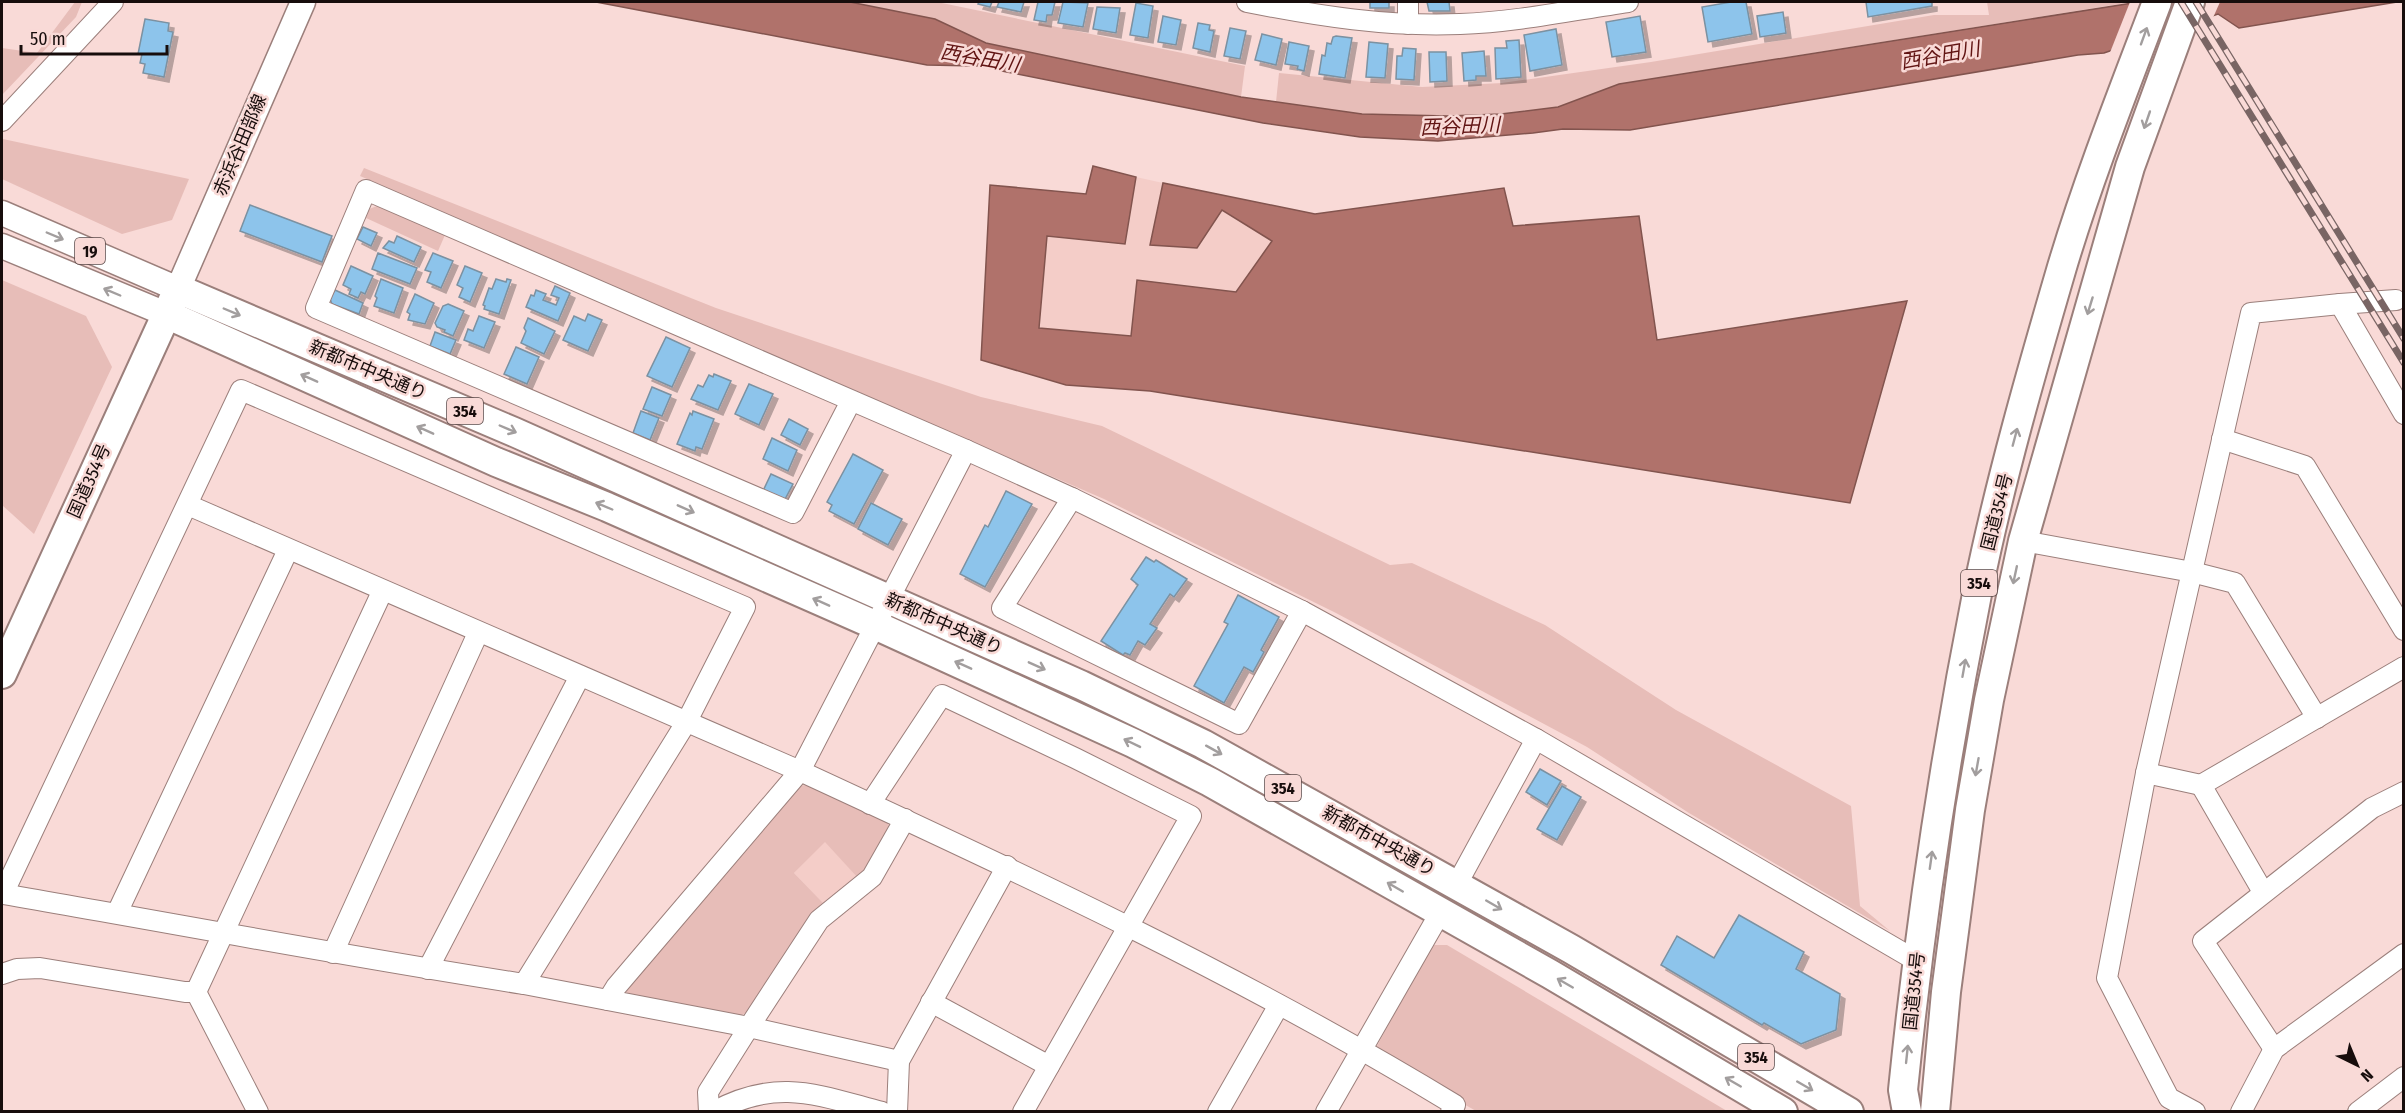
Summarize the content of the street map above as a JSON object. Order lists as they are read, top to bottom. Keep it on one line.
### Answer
{"streets":{"highway":["新都市中央通り","354","国道354号"],"main road":["赤浜谷田部線","19"]},"crossings":[["赤浜谷田部線","新都市中央通り"],["赤浜谷田部線","国道354号"],["新都市中央通り","国道354号"]],"water":["西谷田川"],"scale_bar":"50 m","north":"bottom right"}
